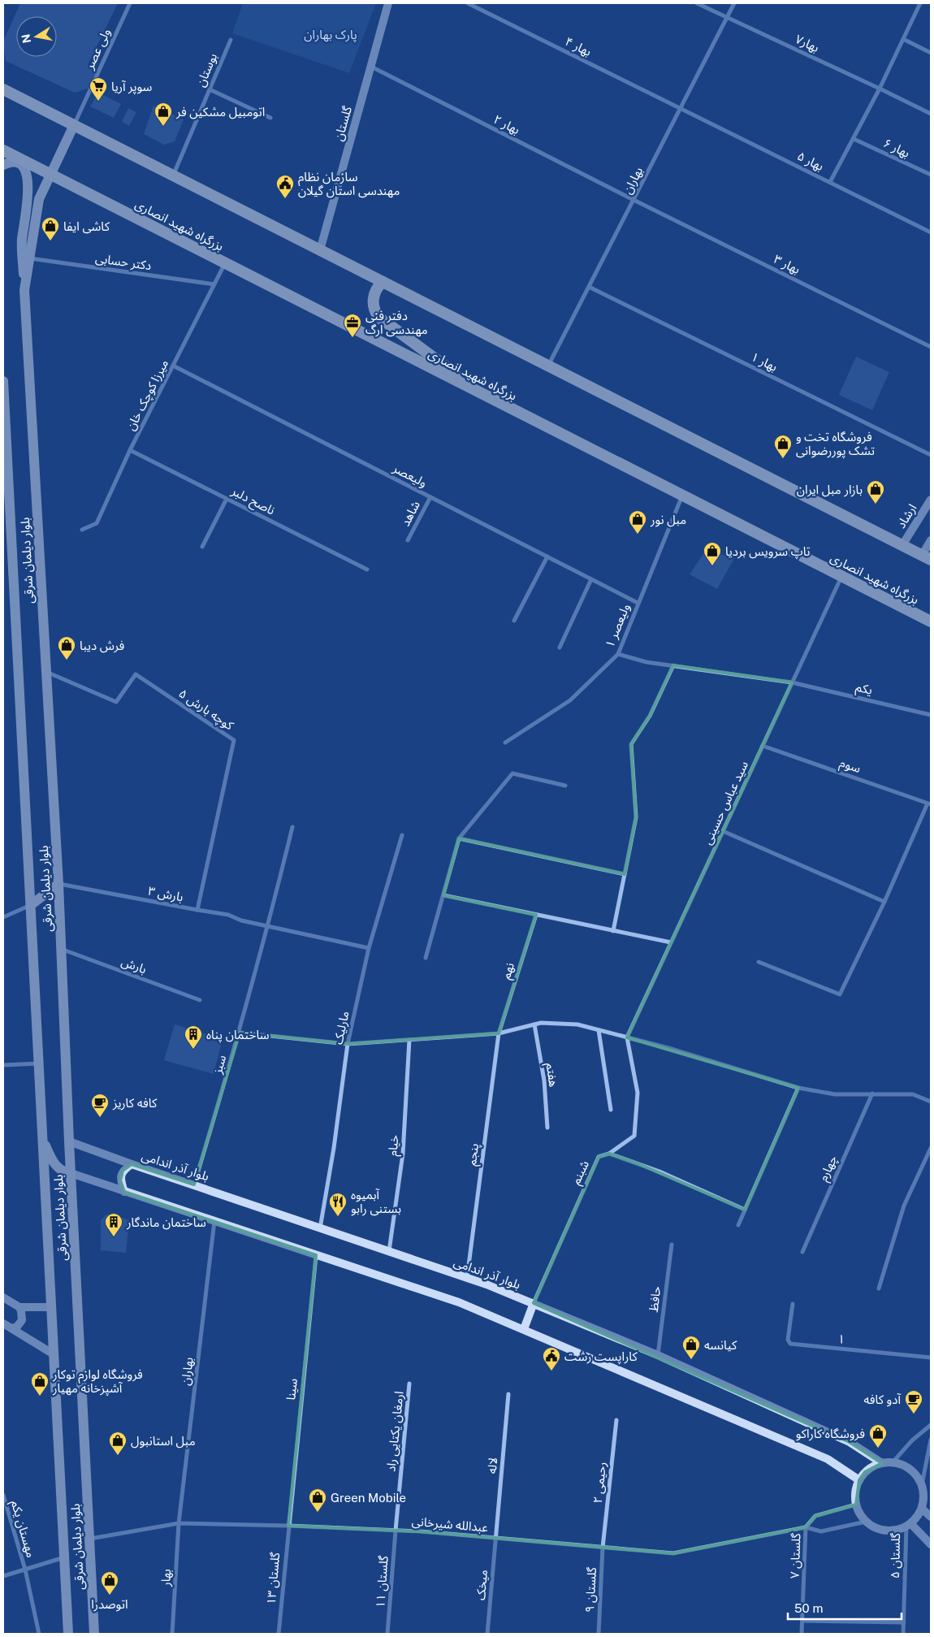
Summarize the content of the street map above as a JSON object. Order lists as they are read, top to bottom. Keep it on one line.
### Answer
{"streets":{"highway":["بزرگراه شهید انصاری"],"main road":["گلستان","ارشاد","بلوار دیلمان شرقی","بلوار آذر اندامی"],"street":["بهار۷","بهار ۴","ولی عصر","بوستان","بهار ۲","بهار ۶","بهار ۵","بهاران","دکتر حسابی","بهار ۳","بهار ۱","میرزا کوچک خان","ولیعصر","ناصح دلبر","شاهد","ولیعصر ۱","یکم","کوچه بارش ۵","سوم","سید عباس حسینی","بارش ۳","بارش","نهم","مارلیک","سبز","هفتم","خیام","پنجم","چهارم","شبنم","حافظ","۱","سینا","ارمغان یکتایی راد","لاله","رحیمی ۲","عبدالله شیرخانی","مهستان یکم","گلستان ۷","گلستان ۵","بهار","گلستان ۱۳","گلستان ۱۱","میخک","گلستان ۹"]},"crossings":[["بهار۷","بهاران"],["بهار ۴","بهار ۵"],["بهار ۴","بهاران"],["ولی عصر","بلوار دیلمان شرقی"],["گلستان","بهار ۲"],["بهار ۲","بهاران"],["بهار ۲","بهار ۳"],["بهار ۵","بهاران"],["بهاران","بهار ۳"],["بهاران","بهار ۱"],["بهاران","عبدالله شیرخانی"],["بهاران","بهار"],["بزرگراه شهید انصاری","میرزا کوچک خان"],["بزرگراه شهید انصاری","بلوار دیلمان شرقی"],["بزرگراه شهید انصاری","ولیعصر ۱"],["بزرگراه شهید انصاری","سید عباس حسینی"],["دکتر حسابی","میرزا کوچک خان"],["دکتر حسابی","بلوار دیلمان شرقی"],["میرزا کوچک خان","ولیعصر"],["میرزا کوچک خان","ناصح دلبر"],["ولیعصر","شاهد"],["ولیعصر","ولیعصر ۱"],["بلوار دیلمان شرقی","کوچه بارش ۵"],["بلوار دیلمان شرقی","بارش ۳"],["بلوار دیلمان شرقی","بارش"],["بلوار دیلمان شرقی","بلوار آذر اندامی"],["بلوار دیلمان شرقی","عبدالله شیرخانی"],["ولیعصر ۱","یکم"],["یکم","سید عباس حسینی"],["کوچه بارش ۵","بارش ۳"],["سوم","سید عباس حسینی"],["سید عباس حسینی","شبنم"],["بارش ۳","مارلیک"],["بارش ۳","سبز"],["نهم","پنجم"],["مارلیک","بلوار آذر اندامی"],["سبز","بلوار آذر اندامی"],["خیام","بلوار آذر اندامی"],["پنجم","بلوار آذر اندامی"],["بلوار آذر اندامی","شبنم"],["بلوار آذر اندامی","حافظ"],["بلوار آذر اندامی","عبدالله شیرخانی"],["بلوار آذر اندامی","گلستان ۵"],["سینا","عبدالله شیرخانی"],["سینا","گلستان ۱۳"],["ارمغان یکتایی راد","عبدالله شیرخانی"],["ارمغان یکتایی راد","گلستان ۱۱"],["لاله","عبدالله شیرخانی"],["لاله","میخک"],["رحیمی ۲","عبدالله شیرخانی"],["رحیمی ۲","گلستان ۹"],["عبدالله شیرخانی","گلستان ۷"],["عبدالله شیرخانی","گلستان ۵"],["عبدالله شیرخانی","بهار"],["عبدالله شیرخانی","گلستان ۱۳"],["عبدالله شیرخانی","گلستان ۱۱"],["عبدالله شیرخانی","میخک"],["عبدالله شیرخانی","گلستان ۹"]],"parks":["پارک بهاران"],"places":{"supermarket":["سوپر آریا"],"shop":["اتومبیل مشکین فر","کاشی ایفا","فروشگاه تخت و تشک پوررضوانی","بازار مبل ایران","مبل نور","تاپ سرویس بردیا","فرش دیبا","کیانسه","فروشگاه لوازم توکار آشپزخانه مهیار","فروشگاه کاراکو","مبل استانبول","Green Mobile","اتوصدرا"],"public building":["سازمان نظام مهندسی استان گیلان","کاراپست رشت"],"office":["دفتر فنی مهندسی ارگ"],"building":["ساختمان پناه","ساختمان ماندگار"],"cafe":["کافه کاریز","آدو کافه"],"restaurant":["آبمیوه بستنی رابو"]},"scale_bar":"50 m","north":"left"}
